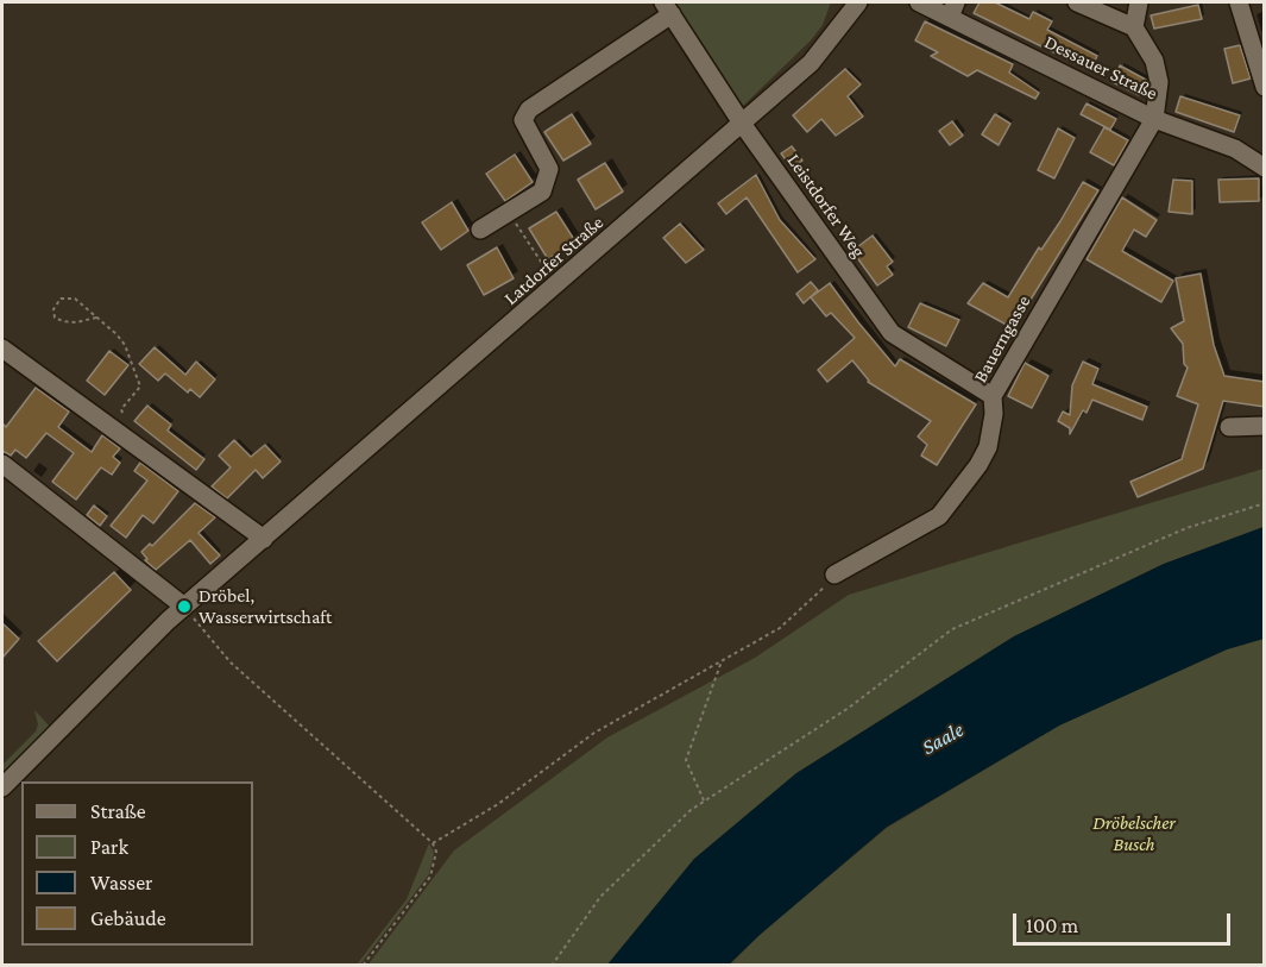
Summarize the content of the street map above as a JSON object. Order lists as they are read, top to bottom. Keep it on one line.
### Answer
{"streets":{"street":["Dessauer Straße","Leistdorfer Weg","Latdorfer Straße","Bauerngasse"]},"crossings":[["Dessauer Straße","Bauerngasse"],["Leistdorfer Weg","Latdorfer Straße"],["Leistdorfer Weg","Bauerngasse"]],"water":["Saale"],"parks":["Dröbelscher Busch"],"places":["Dröbel, Wasserwirtschaft"],"legend":["Straße","Park","Wasser","Gebäude"],"scale_bar":"100 m"}
